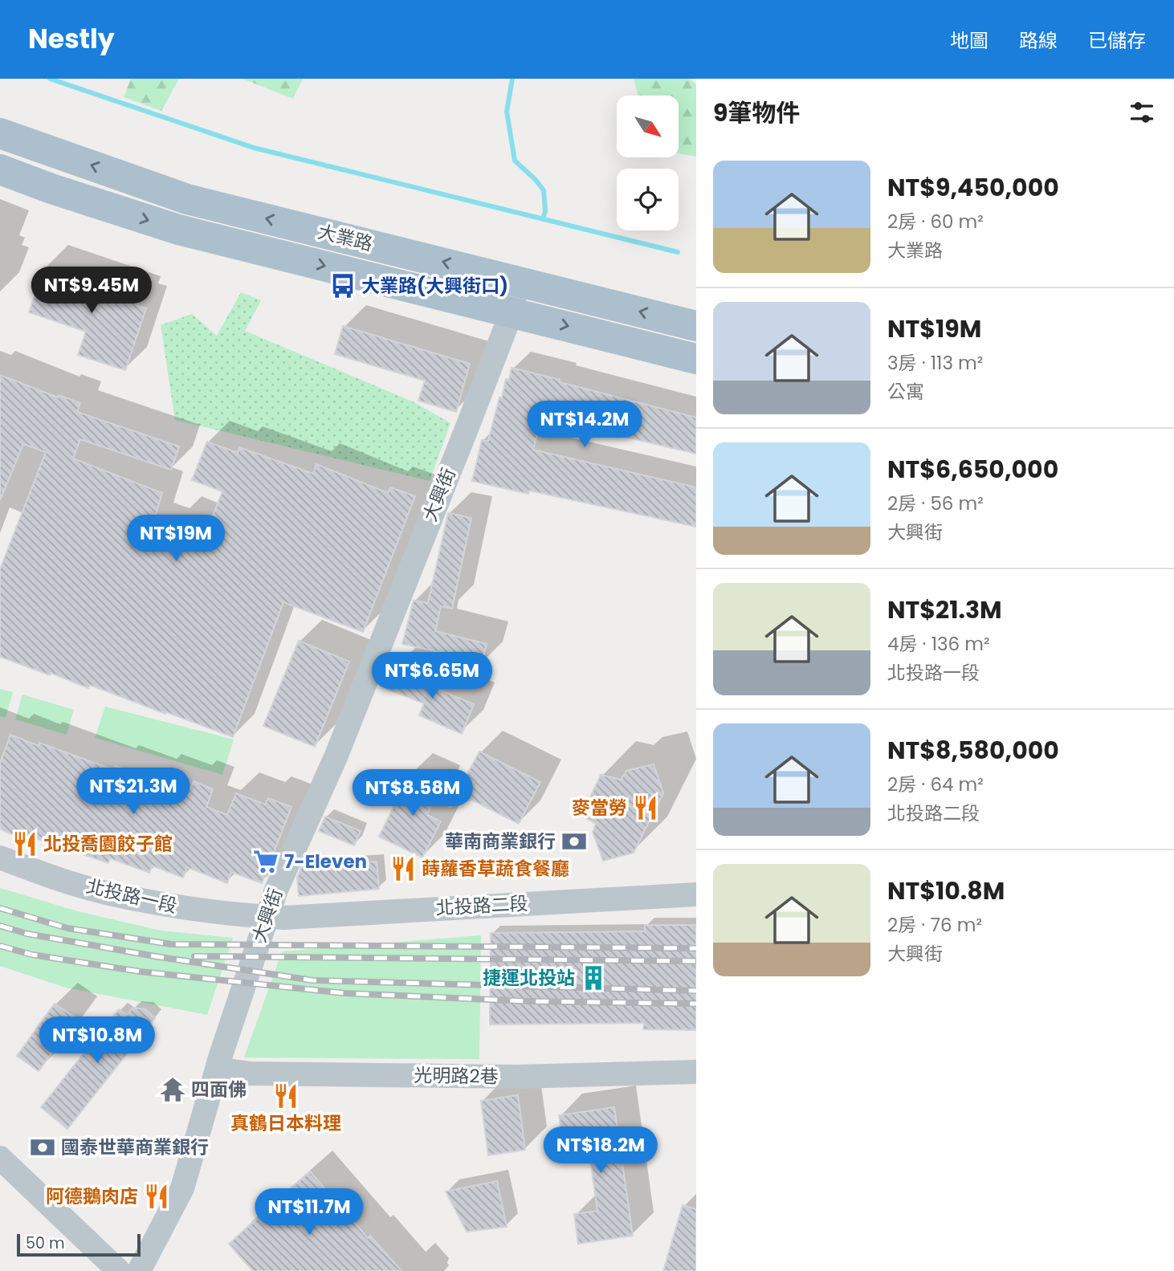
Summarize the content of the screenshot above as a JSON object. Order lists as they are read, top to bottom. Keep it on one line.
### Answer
{"streets":{"main road":["大業路"],"street":["大興街","北投路一段","北投路二段","光明路2巷"]},"crossings":[["大業路","大興街"],["大興街","北投路一段"],["大興街","北投路二段"],["大興街","光明路2巷"],["北投路一段","北投路二段"]],"places":{"bus stop":["大業路(大興街口)"],"restaurant":["麥當勞","北投喬園餃子館","蒔蘿香草蔬食餐廳","真鶴日本料理","阿德鵝肉店"],"bank":["華南商業銀行","國泰世華商業銀行"],"supermarket":["7-Eleven"],"building":["捷運北投站"],"temple":["四面佛"]},"scale_bar":"50 m","north":"bottom right","page":{"header":"Nestly","nav":["地圖","路線","已儲存"],"heading":"9筆物件","list":[{"name":"NT$9,450,000","note":"2房 · 60 m² · 大業路"},{"name":"NT$19M","note":"3房 · 113 m² · 公寓"},{"name":"NT$6,650,000","note":"2房 · 56 m² · 大興街"},{"name":"NT$21.3M","note":"4房 · 136 m² · 北投路一段"},{"name":"NT$8,580,000","note":"2房 · 64 m² · 北投路二段"},{"name":"NT$10.8M","note":"2房 · 76 m² · 大興街"}],"price":["NT$9.45M","NT$14.2M","NT$19M","NT$6.65M","NT$21.3M","NT$8.58M","NT$10.8M","NT$18.2M","NT$11.7M"],"scale":"50 m"}}
